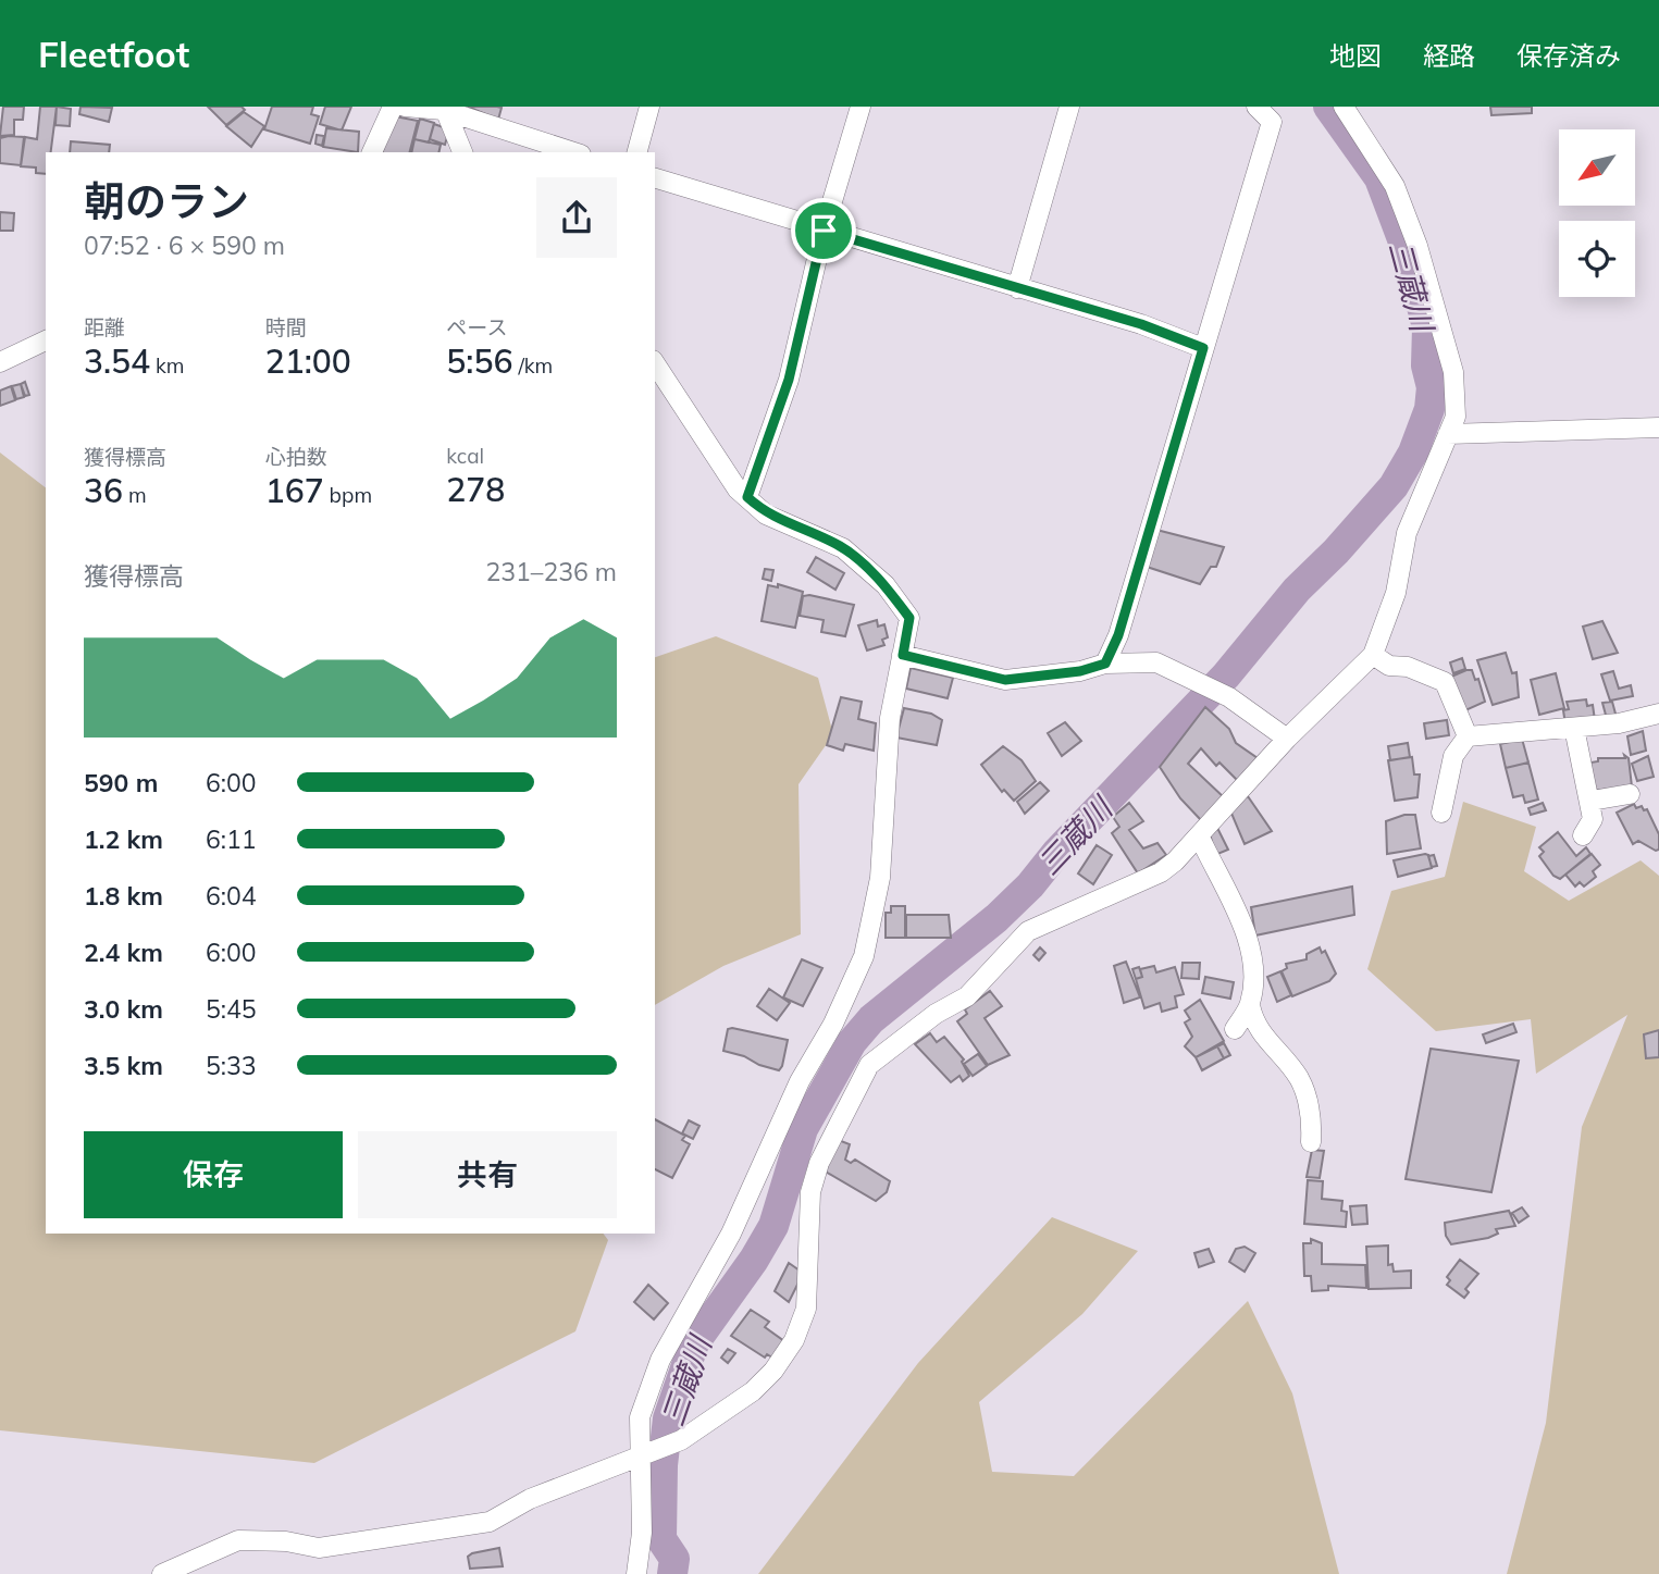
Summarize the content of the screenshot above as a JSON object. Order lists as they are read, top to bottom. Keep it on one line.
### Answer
{"water":["三蔵川"],"north":"bottom left","page":{"header":"Fleetfoot","nav":["地図","経路","保存済み"],"heading":["朝のラン","07:52 · 6 × 590 m"],"stats":[["距離","3.54 km"],["時間","21:00"],["ペース","5:56 /km"],["獲得標高","36 m"],["心拍数","167 bpm"],["kcal","278"]],"chart":["獲得標高","231–236 m"],"list":[{"name":"590 m","note":"6:00"},{"name":"1.2 km","note":"6:11"},{"name":"1.8 km","note":"6:04"},{"name":"2.4 km","note":"6:00"},{"name":"3.0 km","note":"5:45"},{"name":"3.5 km","note":"5:33"}],"buttons":["保存","共有"]}}
